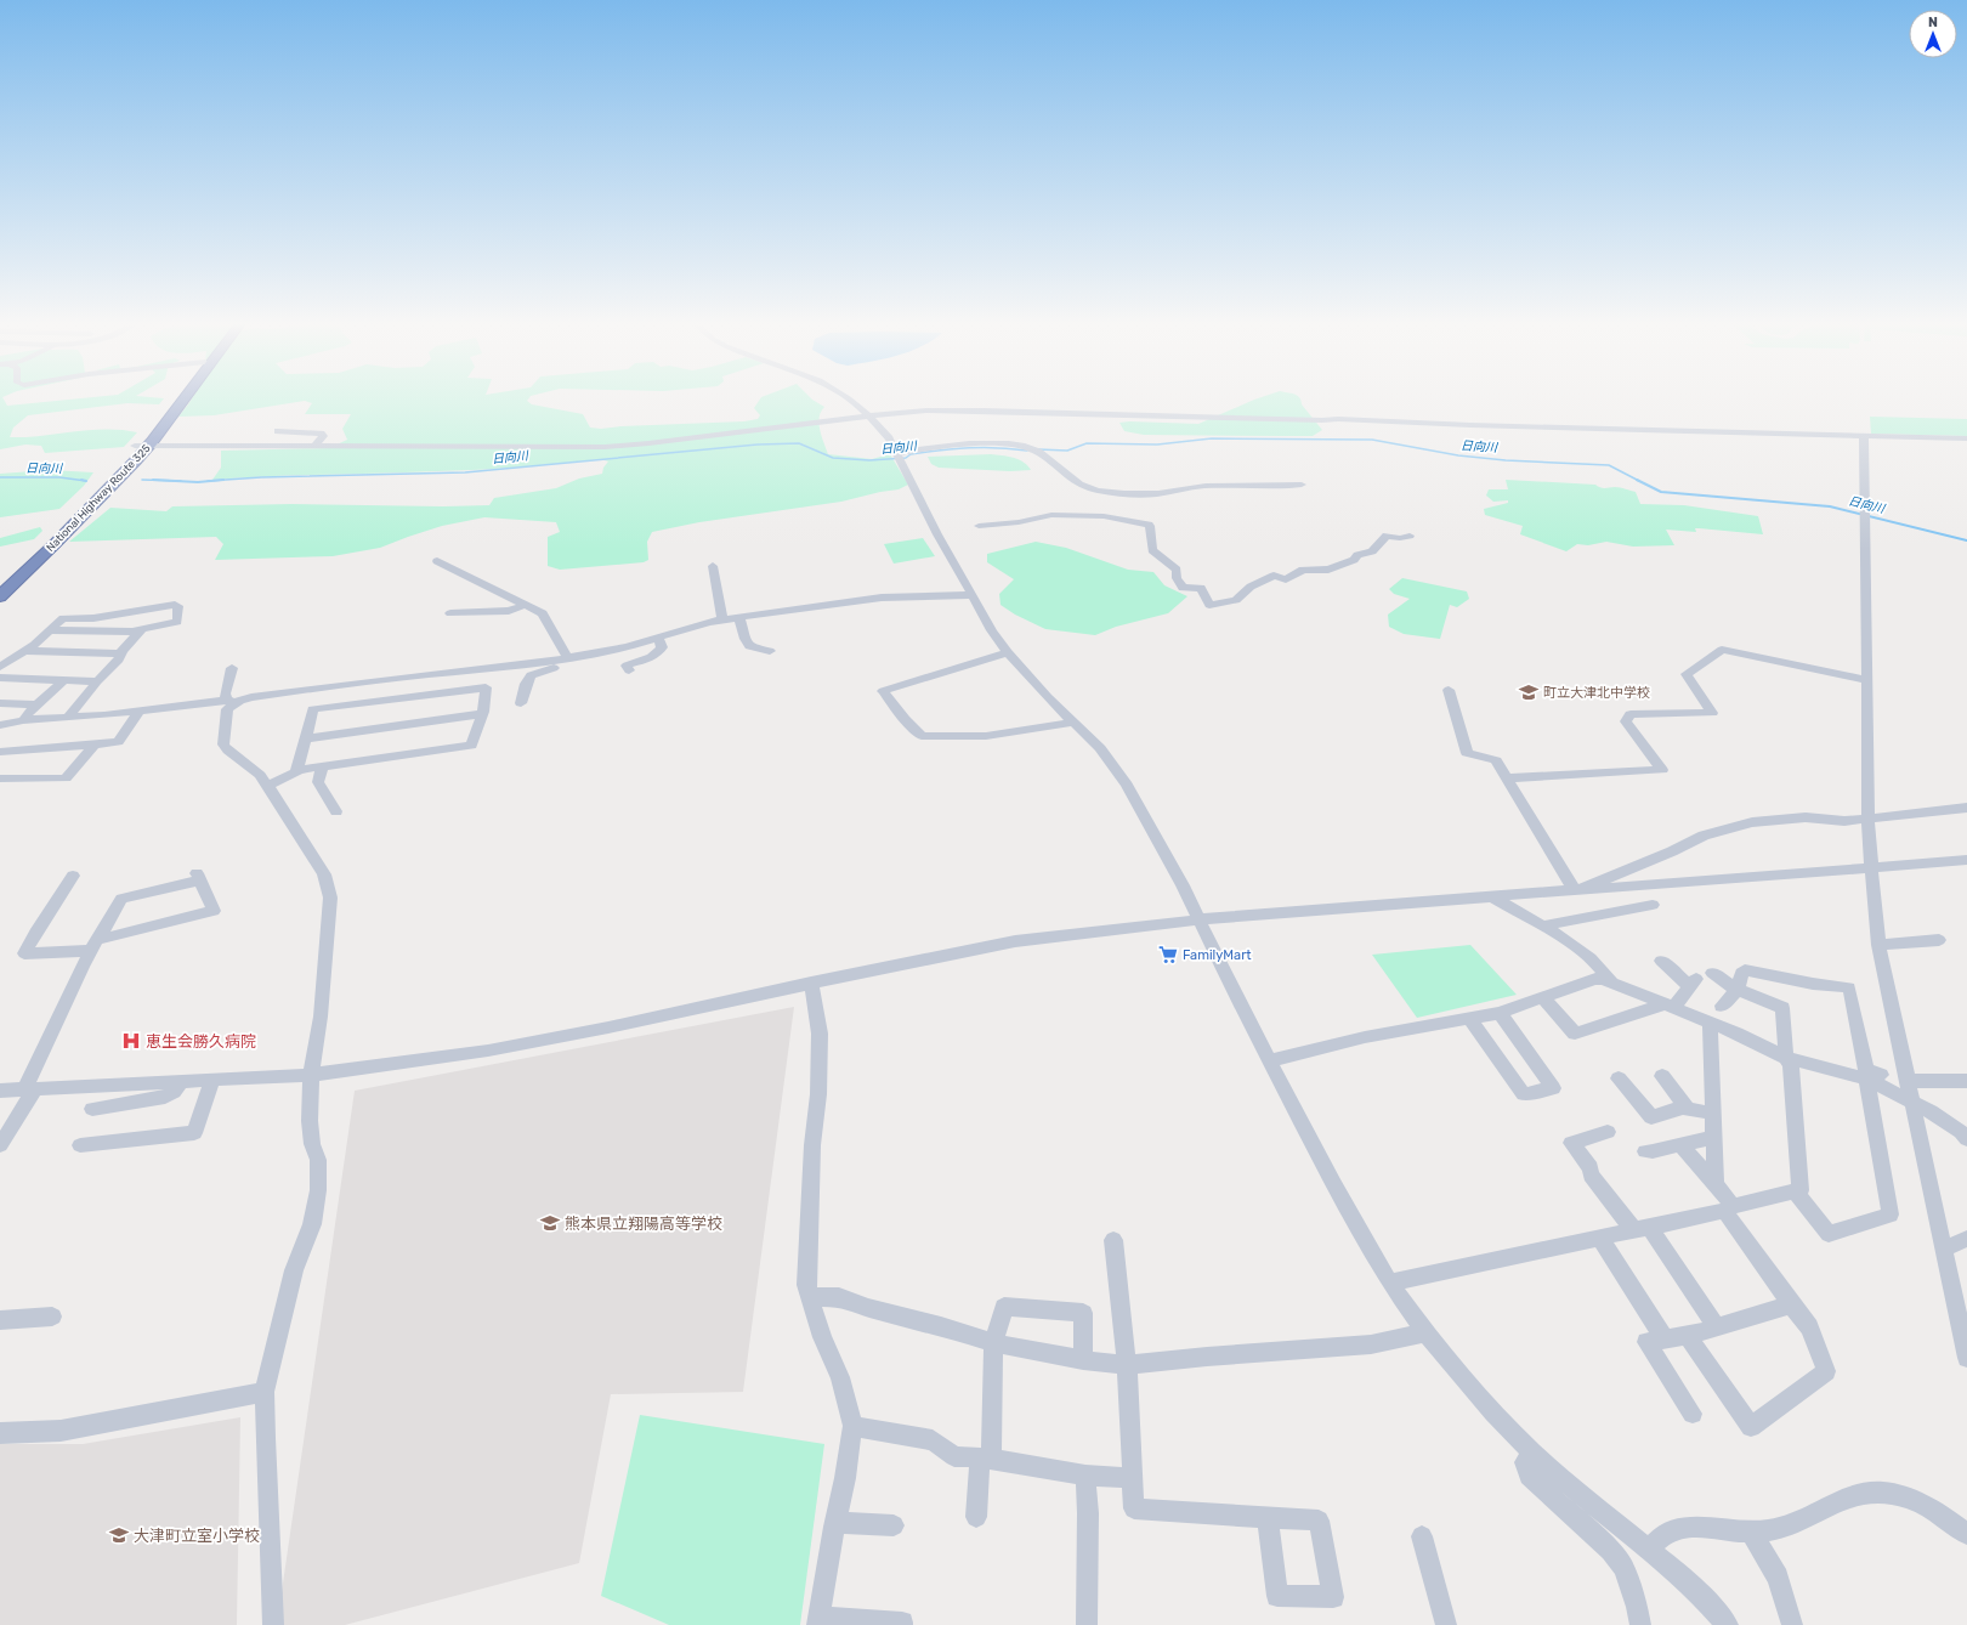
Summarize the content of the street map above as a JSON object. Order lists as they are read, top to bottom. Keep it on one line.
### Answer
{"streets":{"highway":["National Highway Route 325"]},"water":["日向川"],"places":{"school or university":["町立大津北中学校","熊本県立翔陽高等学校","大津町立室小学校"],"supermarket":["FamilyMart"],"hospital":["恵生会勝久病院"]},"north":"top"}
